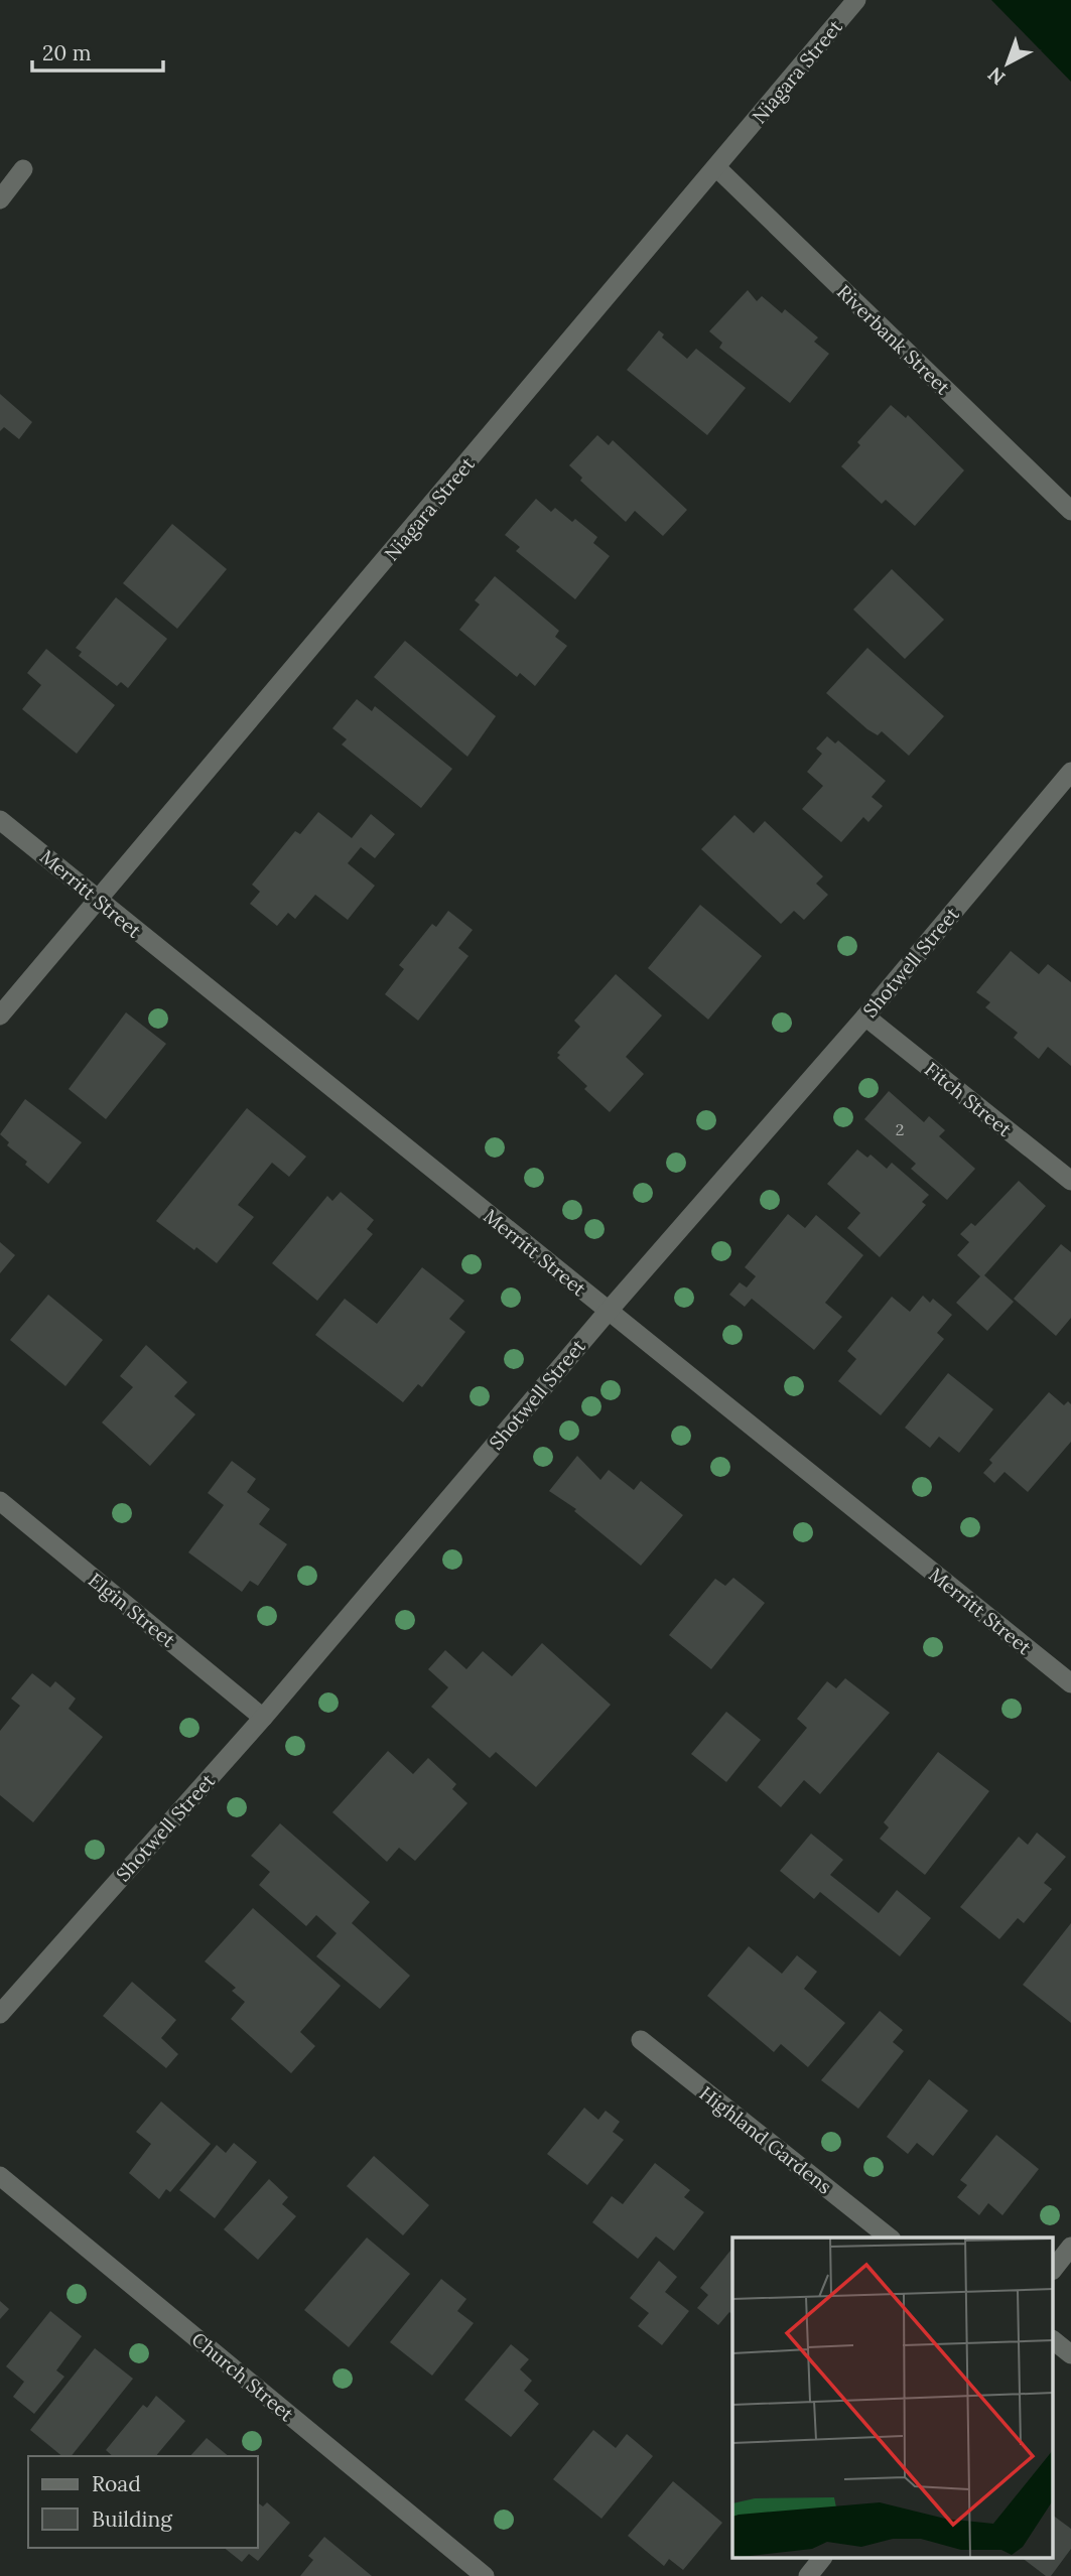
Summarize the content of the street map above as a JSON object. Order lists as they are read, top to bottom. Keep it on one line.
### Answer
{"streets":{"street":["Niagara Street","Riverbank Street","Merritt Street","Shotwell Street","Fitch Street","Elgin Street","Highland Gardens","Church Street"]},"crossings":[["Niagara Street","Riverbank Street"],["Niagara Street","Merritt Street"],["Merritt Street","Shotwell Street"],["Shotwell Street","Fitch Street"],["Shotwell Street","Elgin Street"]],"house_numbers":["2"],"legend":["Road","Building"],"scale_bar":"20 m","north":"bottom left"}
